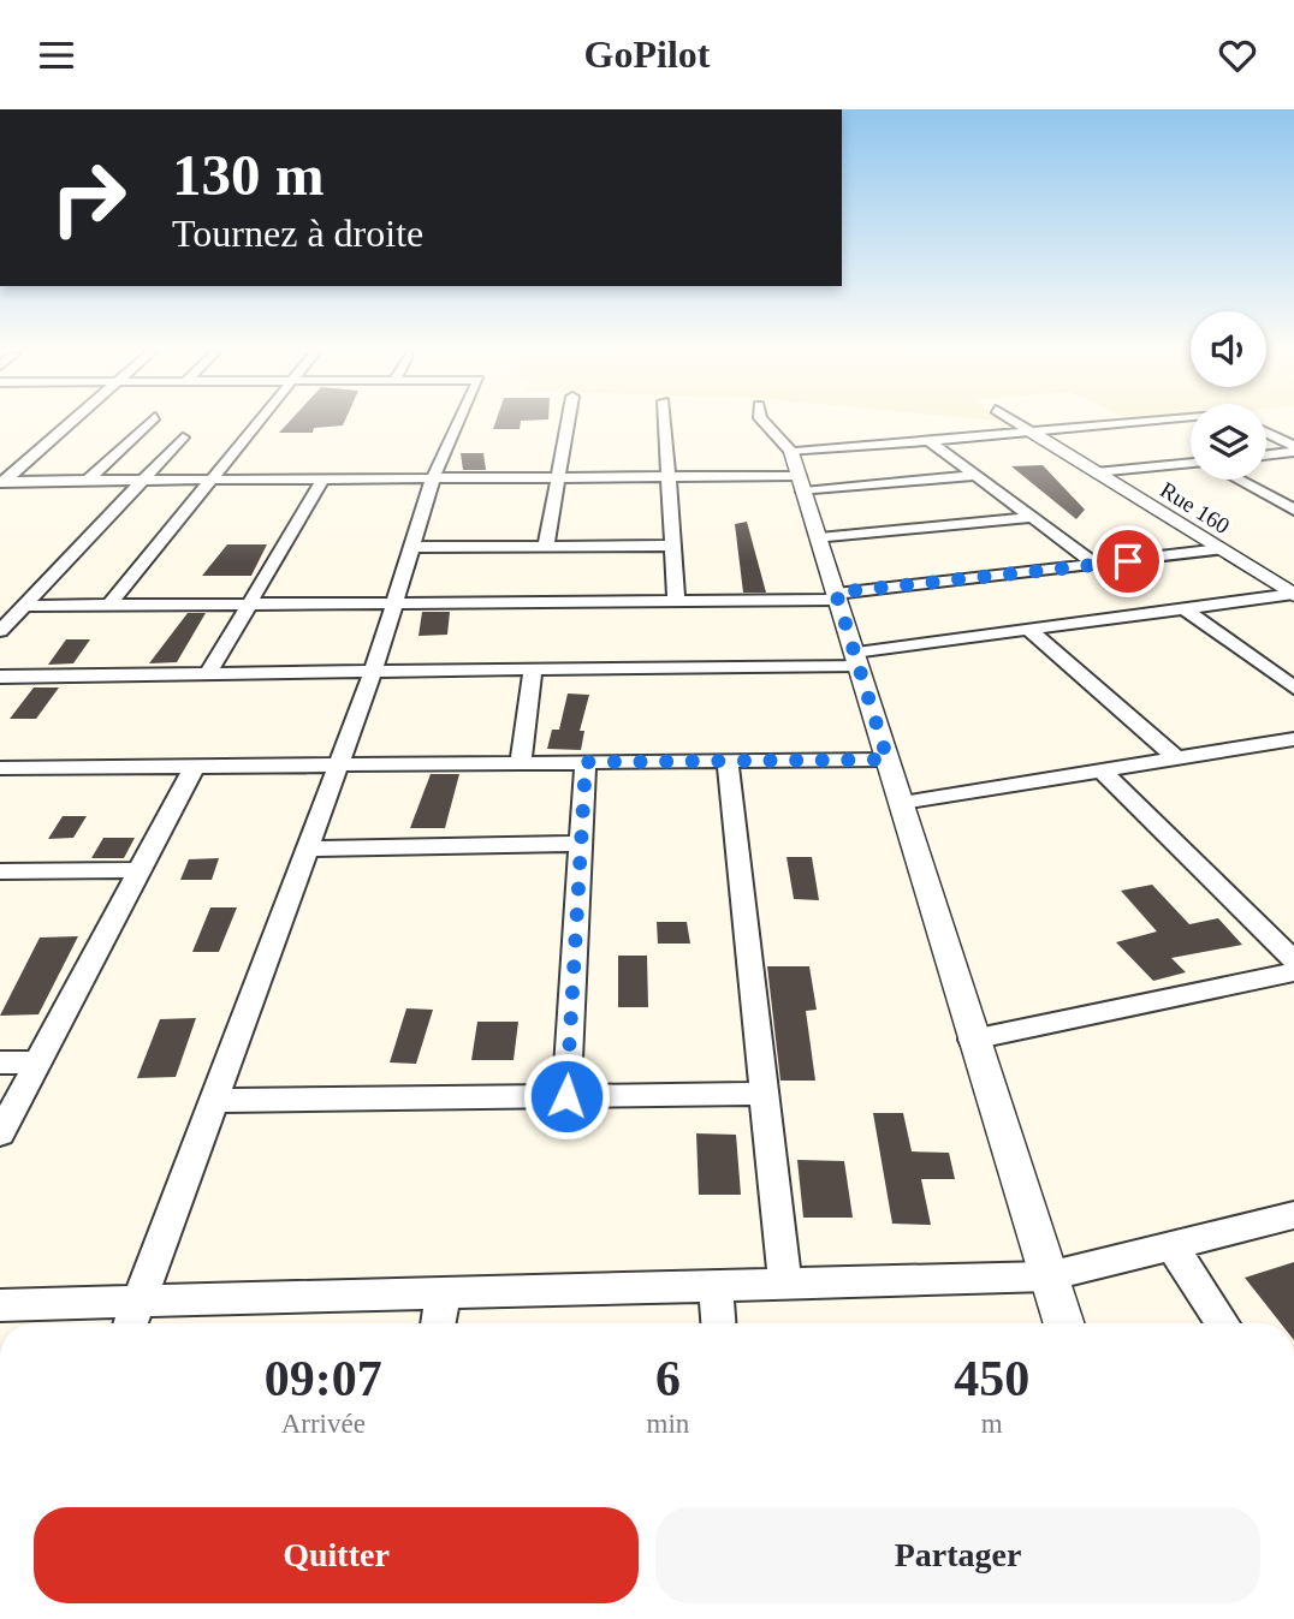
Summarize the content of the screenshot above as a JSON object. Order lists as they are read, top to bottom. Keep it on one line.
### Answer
{"streets":{"street":["Rue 160"]},"page":{"header":"GoPilot","turn":["130 m","Tournez à droite"],"eta":["09:07","Arrivée","6","min","450","m"],"buttons":["Quitter","Partager"]}}
